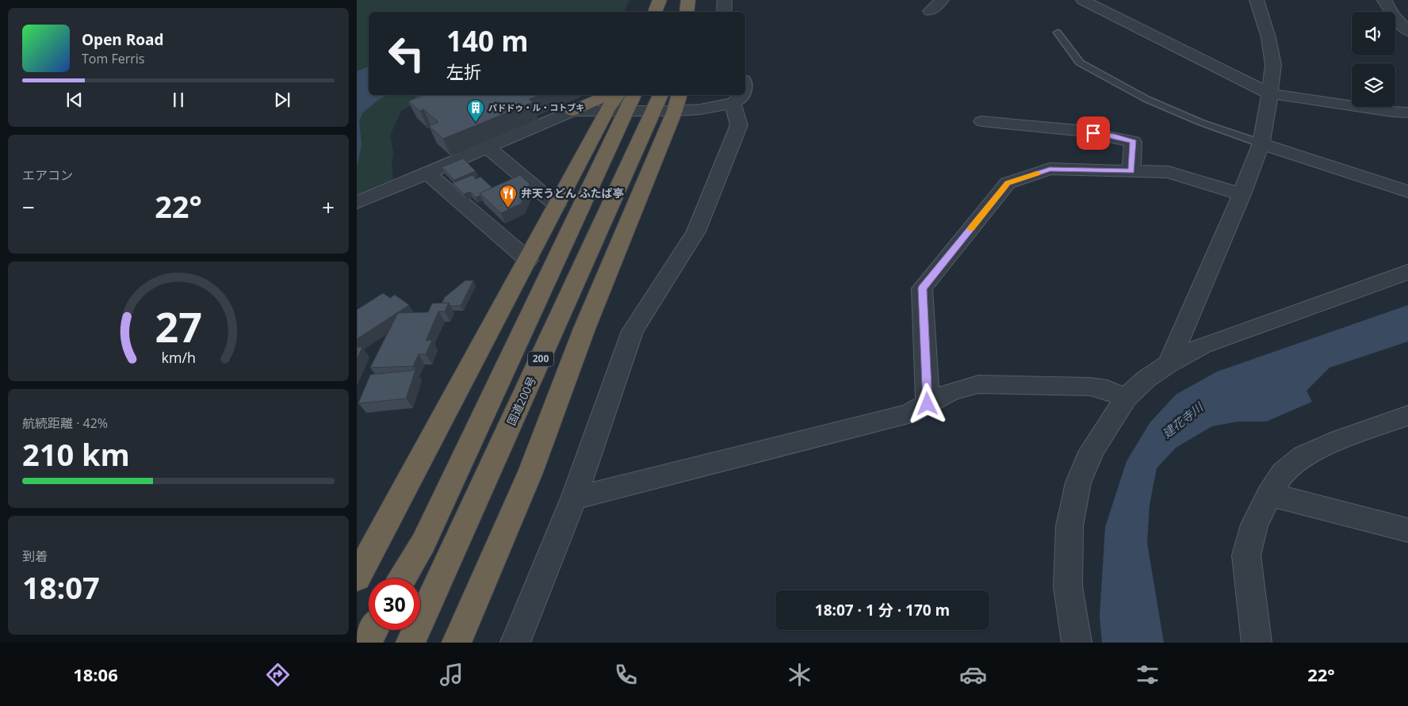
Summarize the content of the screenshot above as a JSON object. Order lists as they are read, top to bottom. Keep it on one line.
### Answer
{"streets":{"highway":["200","国道200号"]},"water":["建花寺川"],"places":{"building":["パドドゥ・ル・コトブキ"],"restaurant":["弁天うどん ふたば亭"]},"page":{"turn":["140 m","左折"],"song":["Open Road","Tom Ferris"],"tile":["エアコン",["航続距離 · 42%","210 km"],["到着","18:07"]],"heat":["−","22°","+"],"limit":"30","trip":"18:07 · 1 分 · 170 m","tabs":["18:06","22°"],"gauge":["27","km/h"]}}
